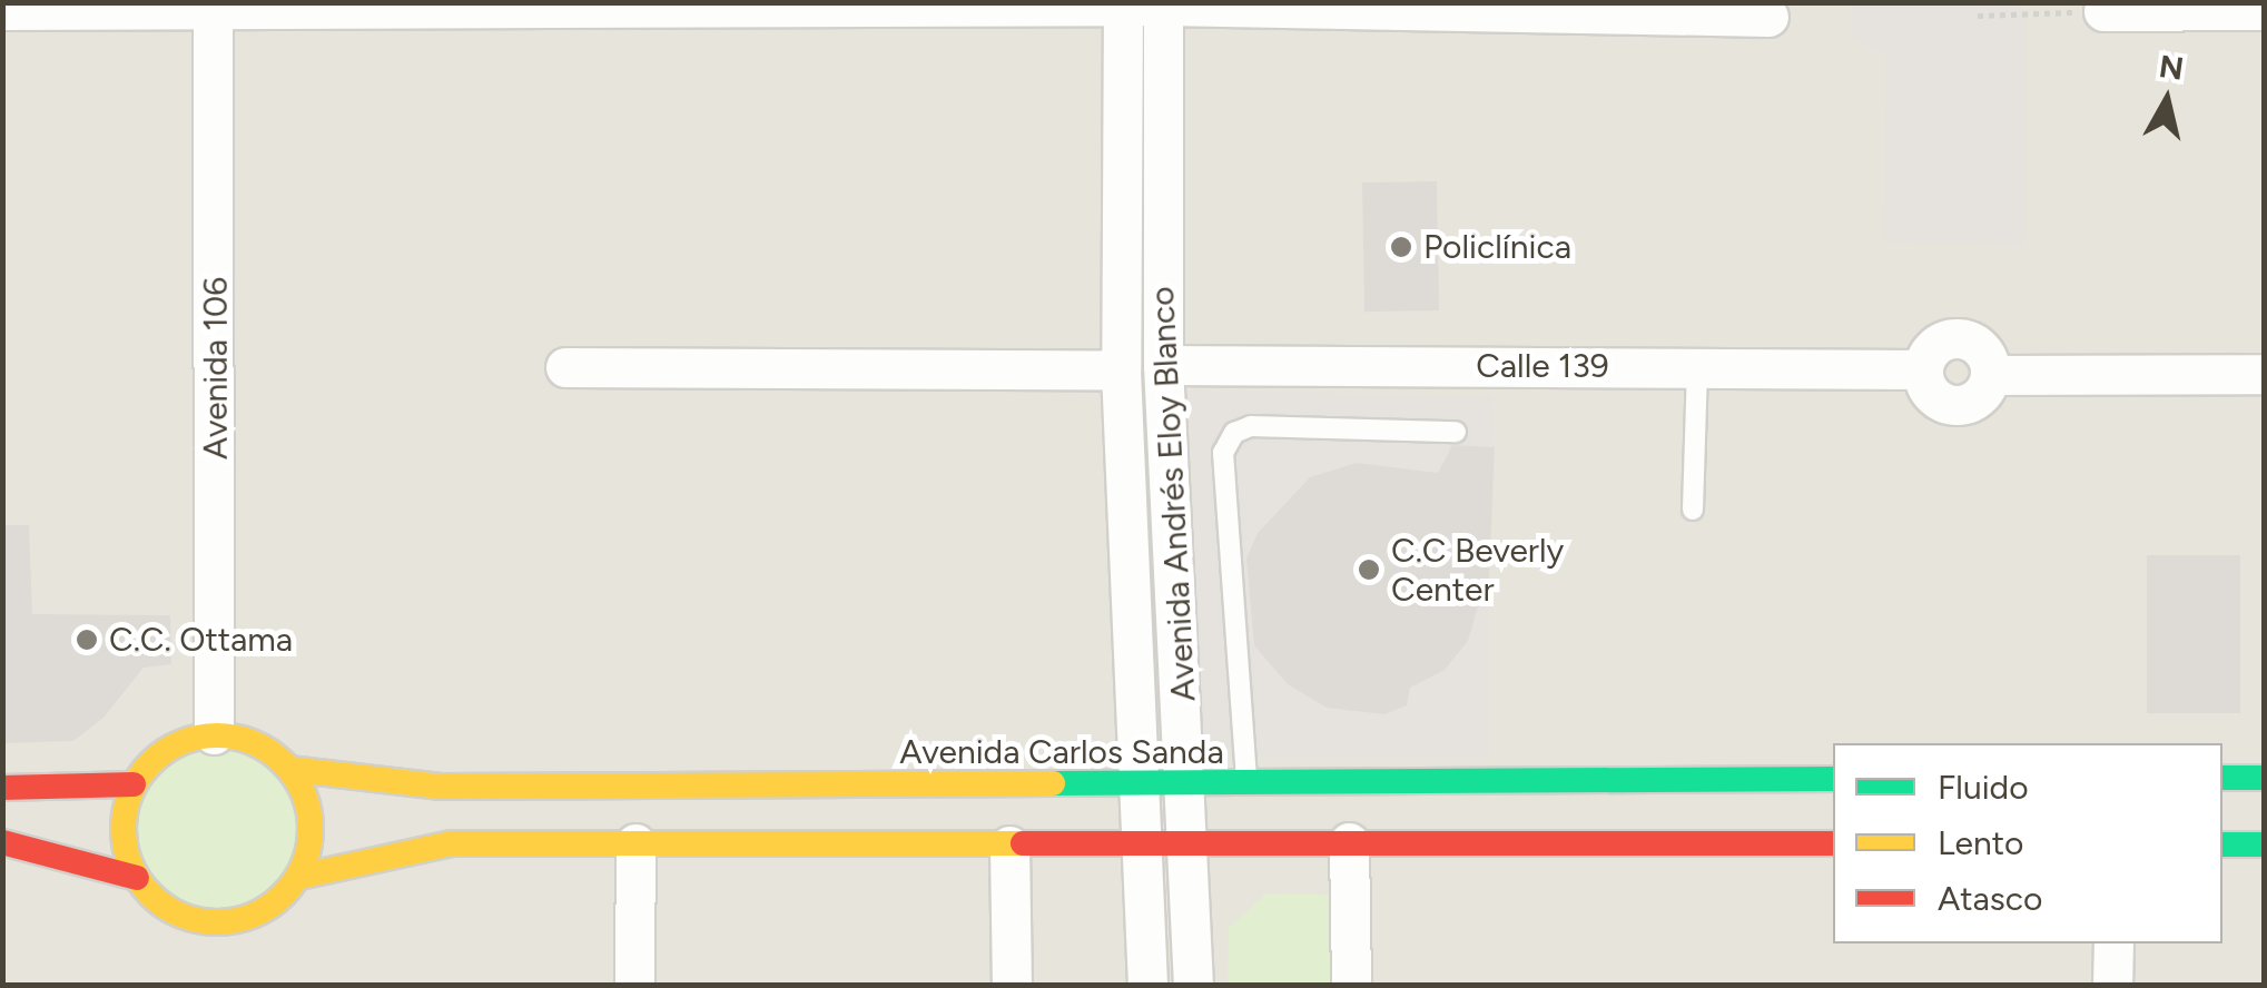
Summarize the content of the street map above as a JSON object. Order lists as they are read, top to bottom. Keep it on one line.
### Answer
{"streets":{"street":["Calle 139","Avenida 106","Avenida Andrés Eloy Blanco","Avenida Carlos Sanda"]},"crossings":[["Calle 139","Avenida Andrés Eloy Blanco"],["Avenida 106","Avenida Carlos Sanda"],["Avenida Andrés Eloy Blanco","Avenida Carlos Sanda"]],"places":["Policlínica","C.C Beverly Center","C.C. Ottama"],"legend":["Fluido","Lento","Atasco"],"north":"top"}
